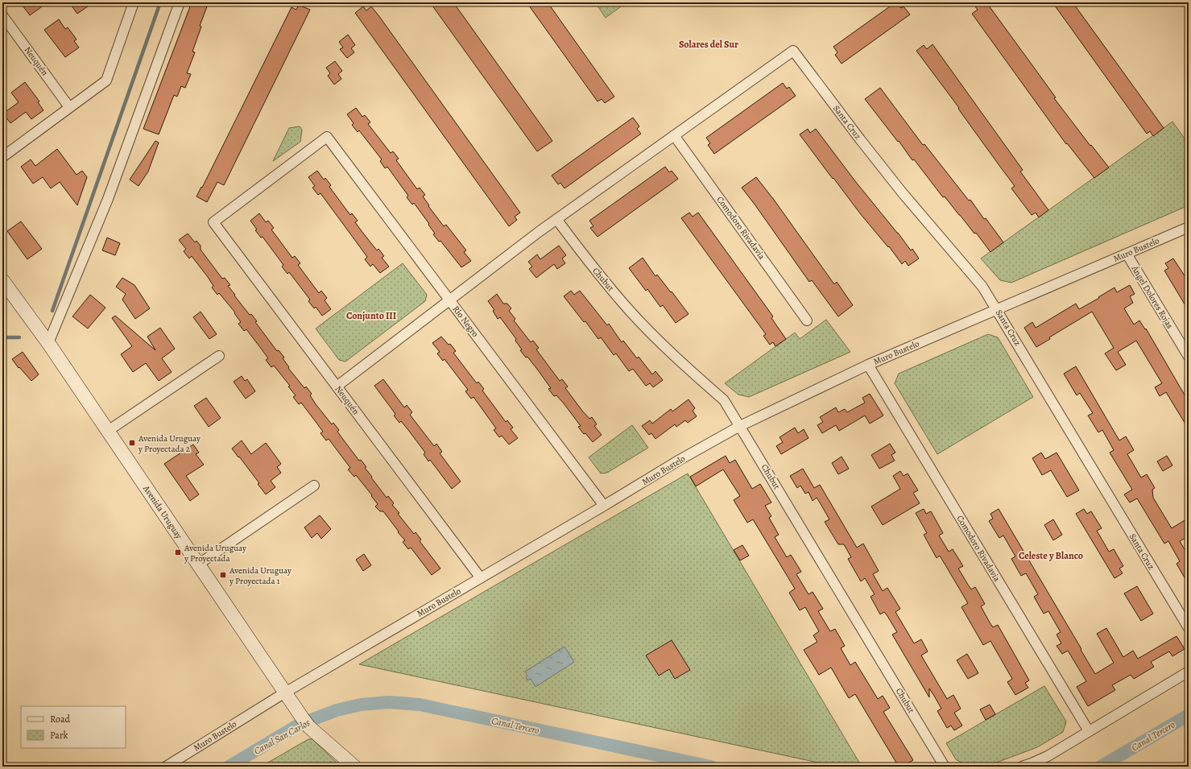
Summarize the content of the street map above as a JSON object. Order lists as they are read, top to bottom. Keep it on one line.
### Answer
{"streets":{"main road":["Avenida Uruguay"],"street":["Neuquén","Santa Cruz","Comodoro Rivadavia","Muro Bustelo","Chubut","Ángel Dolores Rojas","Río Negro"]},"crossings":[["Neuquén","Muro Bustelo"],["Neuquén","Río Negro"],["Santa Cruz","Comodoro Rivadavia"],["Santa Cruz","Muro Bustelo"],["Comodoro Rivadavia","Muro Bustelo"],["Muro Bustelo","Chubut"],["Muro Bustelo","Ángel Dolores Rojas"],["Muro Bustelo","Río Negro"],["Muro Bustelo","Avenida Uruguay"]],"districts":["Solares del Sur","Conjunto III","Celeste y Blanco"],"water":["Canal Tercero","Canal San Carlos"],"places":{"transit":["Avenida Uruguay y Proyectada 2","Avenida Uruguay y Proyectada","Avenida Uruguay y Proyectada 1"]},"legend":["Road","Park"]}
